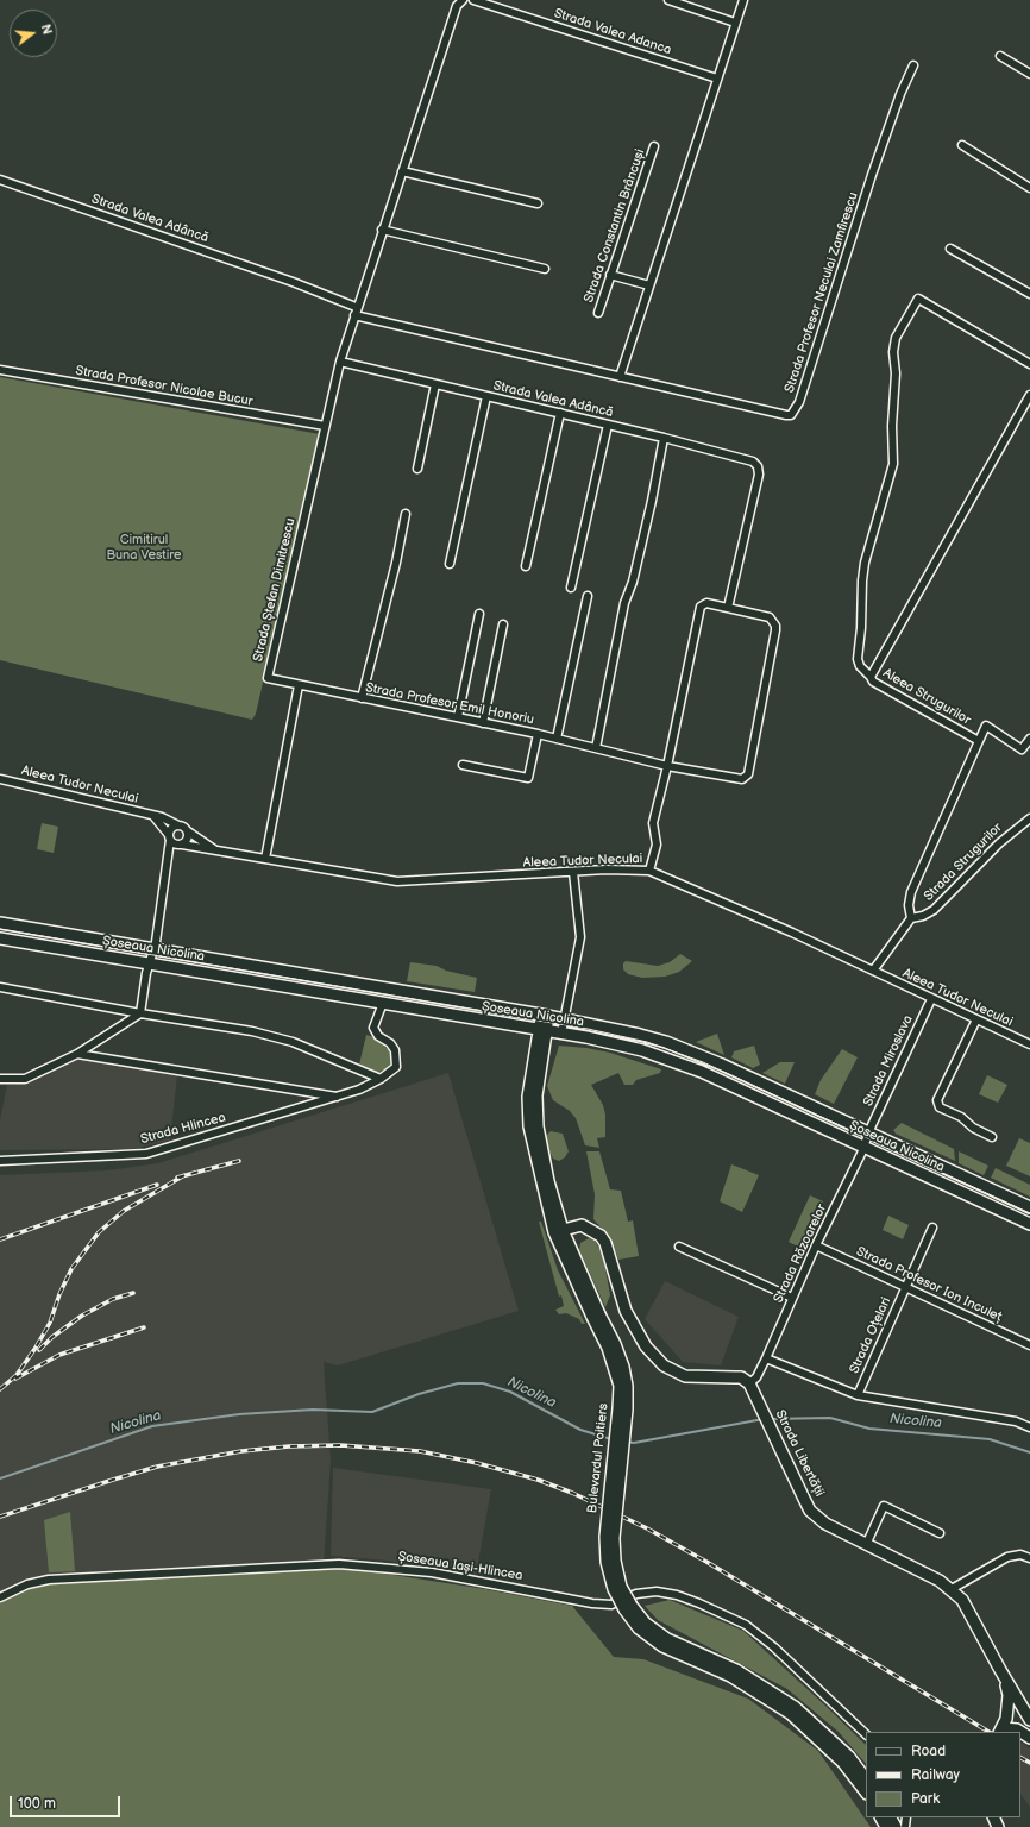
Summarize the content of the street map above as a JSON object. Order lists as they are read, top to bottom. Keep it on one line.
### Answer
{"streets":{"main road":["Șoseaua Nicolina","Strada Libertății","Bulevardul Poitiers"],"street":["Strada Valea Adanca","Strada Valea Adâncă","Strada Constantin Brâncuși","Strada Profesor Neculai Zamfirescu","Strada Profesor Nicolae Bucur","Strada Ștefan Dimitrescu","Aleea Strugurilor","Strada Profesor Emil Honoriu","Aleea Tudor Neculai","Strada Strugurilor","Strada Miroslava","Strada Hlincea","Strada Răzoarelor","Strada Profesor Ion Inculeț","Strada Oțelari","Șoseaua Iași-Hlincea"]},"crossings":[["Strada Valea Adâncă","Strada Ștefan Dimitrescu"],["Strada Valea Adâncă","Strada Profesor Emil Honoriu"],["Strada Profesor Nicolae Bucur","Strada Ștefan Dimitrescu"],["Strada Ștefan Dimitrescu","Strada Profesor Emil Honoriu"],["Aleea Strugurilor","Strada Strugurilor"],["Aleea Tudor Neculai","Strada Miroslava"],["Șoseaua Nicolina","Strada Miroslava"],["Șoseaua Nicolina","Strada Hlincea"],["Șoseaua Nicolina","Strada Răzoarelor"],["Șoseaua Nicolina","Bulevardul Poitiers"],["Strada Miroslava","Strada Răzoarelor"],["Strada Răzoarelor","Strada Profesor Ion Inculeț"],["Strada Răzoarelor","Strada Libertății"],["Strada Profesor Ion Inculeț","Strada Oțelari"]],"water":["Nicolina"],"parks":["Cimitirul Buna Vestire"],"legend":["Road","Railway","Park"],"scale_bar":"100 m","north":"right"}
